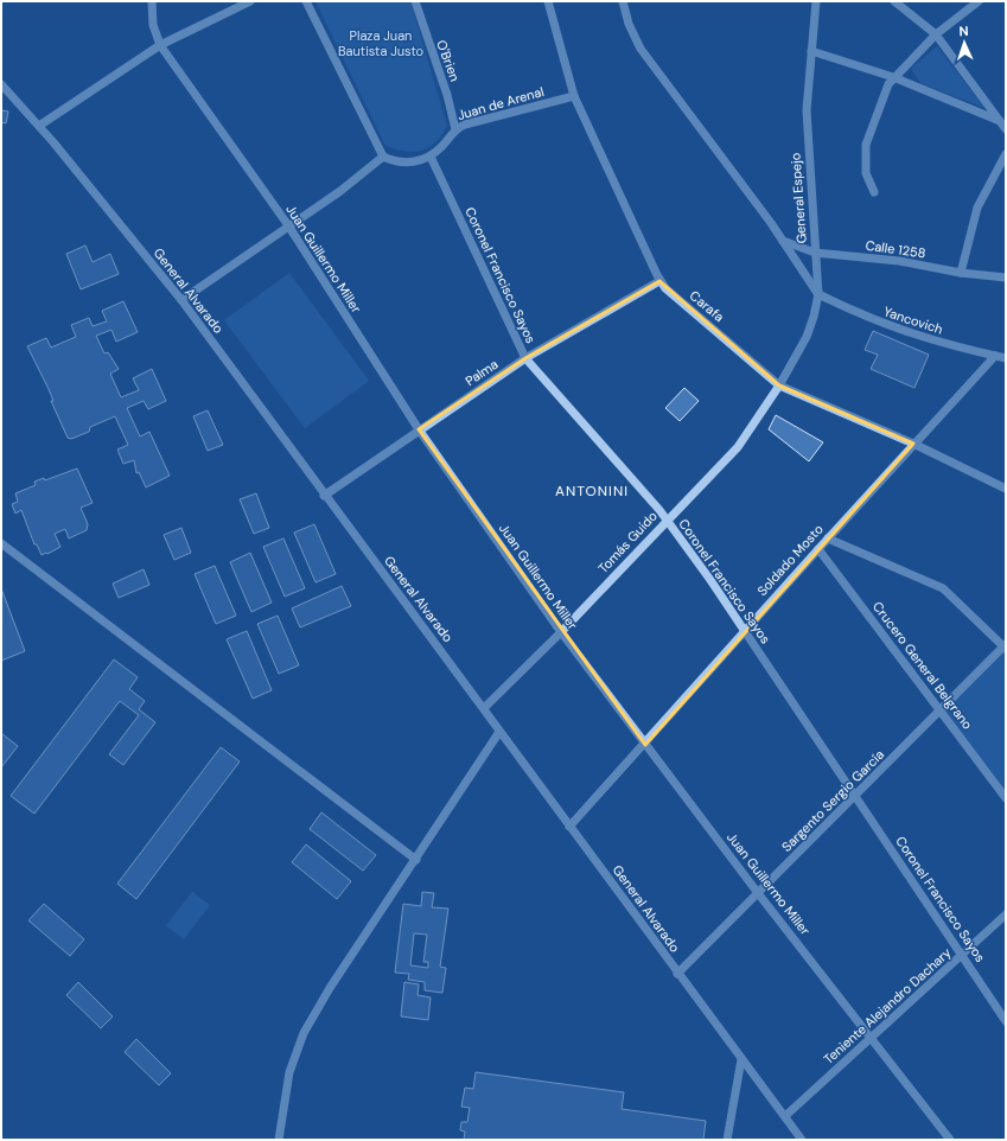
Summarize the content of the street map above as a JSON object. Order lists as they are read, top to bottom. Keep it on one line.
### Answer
{"streets":{"street":["O'Brien","Juan de Arenal","General Espejo","Calle 1258","Juan Guillermo Miller","Coronel Francisco Sayos","General Alvarado","Carafa","Yancovich","Palma","Tomás Guido","Soldado Mosto","Crucero General Belgrano","Sargento Sergio García","Teniente Alejandro Dachary"]},"crossings":[["O'Brien","Juan de Arenal"],["Juan de Arenal","Coronel Francisco Sayos"],["Juan de Arenal","Carafa"],["General Espejo","Calle 1258"],["General Espejo","Carafa"],["General Espejo","Yancovich"],["General Espejo","Tomás Guido"],["Juan Guillermo Miller","Palma"],["Juan Guillermo Miller","Tomás Guido"],["Juan Guillermo Miller","Soldado Mosto"],["Juan Guillermo Miller","Sargento Sergio García"],["Juan Guillermo Miller","Teniente Alejandro Dachary"],["Coronel Francisco Sayos","Palma"],["Coronel Francisco Sayos","Tomás Guido"],["Coronel Francisco Sayos","Soldado Mosto"],["Coronel Francisco Sayos","Sargento Sergio García"],["Coronel Francisco Sayos","Teniente Alejandro Dachary"],["General Alvarado","Palma"],["General Alvarado","Tomás Guido"],["General Alvarado","Soldado Mosto"],["General Alvarado","Sargento Sergio García"],["General Alvarado","Teniente Alejandro Dachary"],["Carafa","Palma"],["Carafa","Tomás Guido"],["Carafa","Soldado Mosto"],["Yancovich","Soldado Mosto"],["Soldado Mosto","Crucero General Belgrano"],["Crucero General Belgrano","Sargento Sergio García"]],"districts":["ANTONINI"],"parks":["Plaza Juan Bautista Justo"],"north":"top"}
